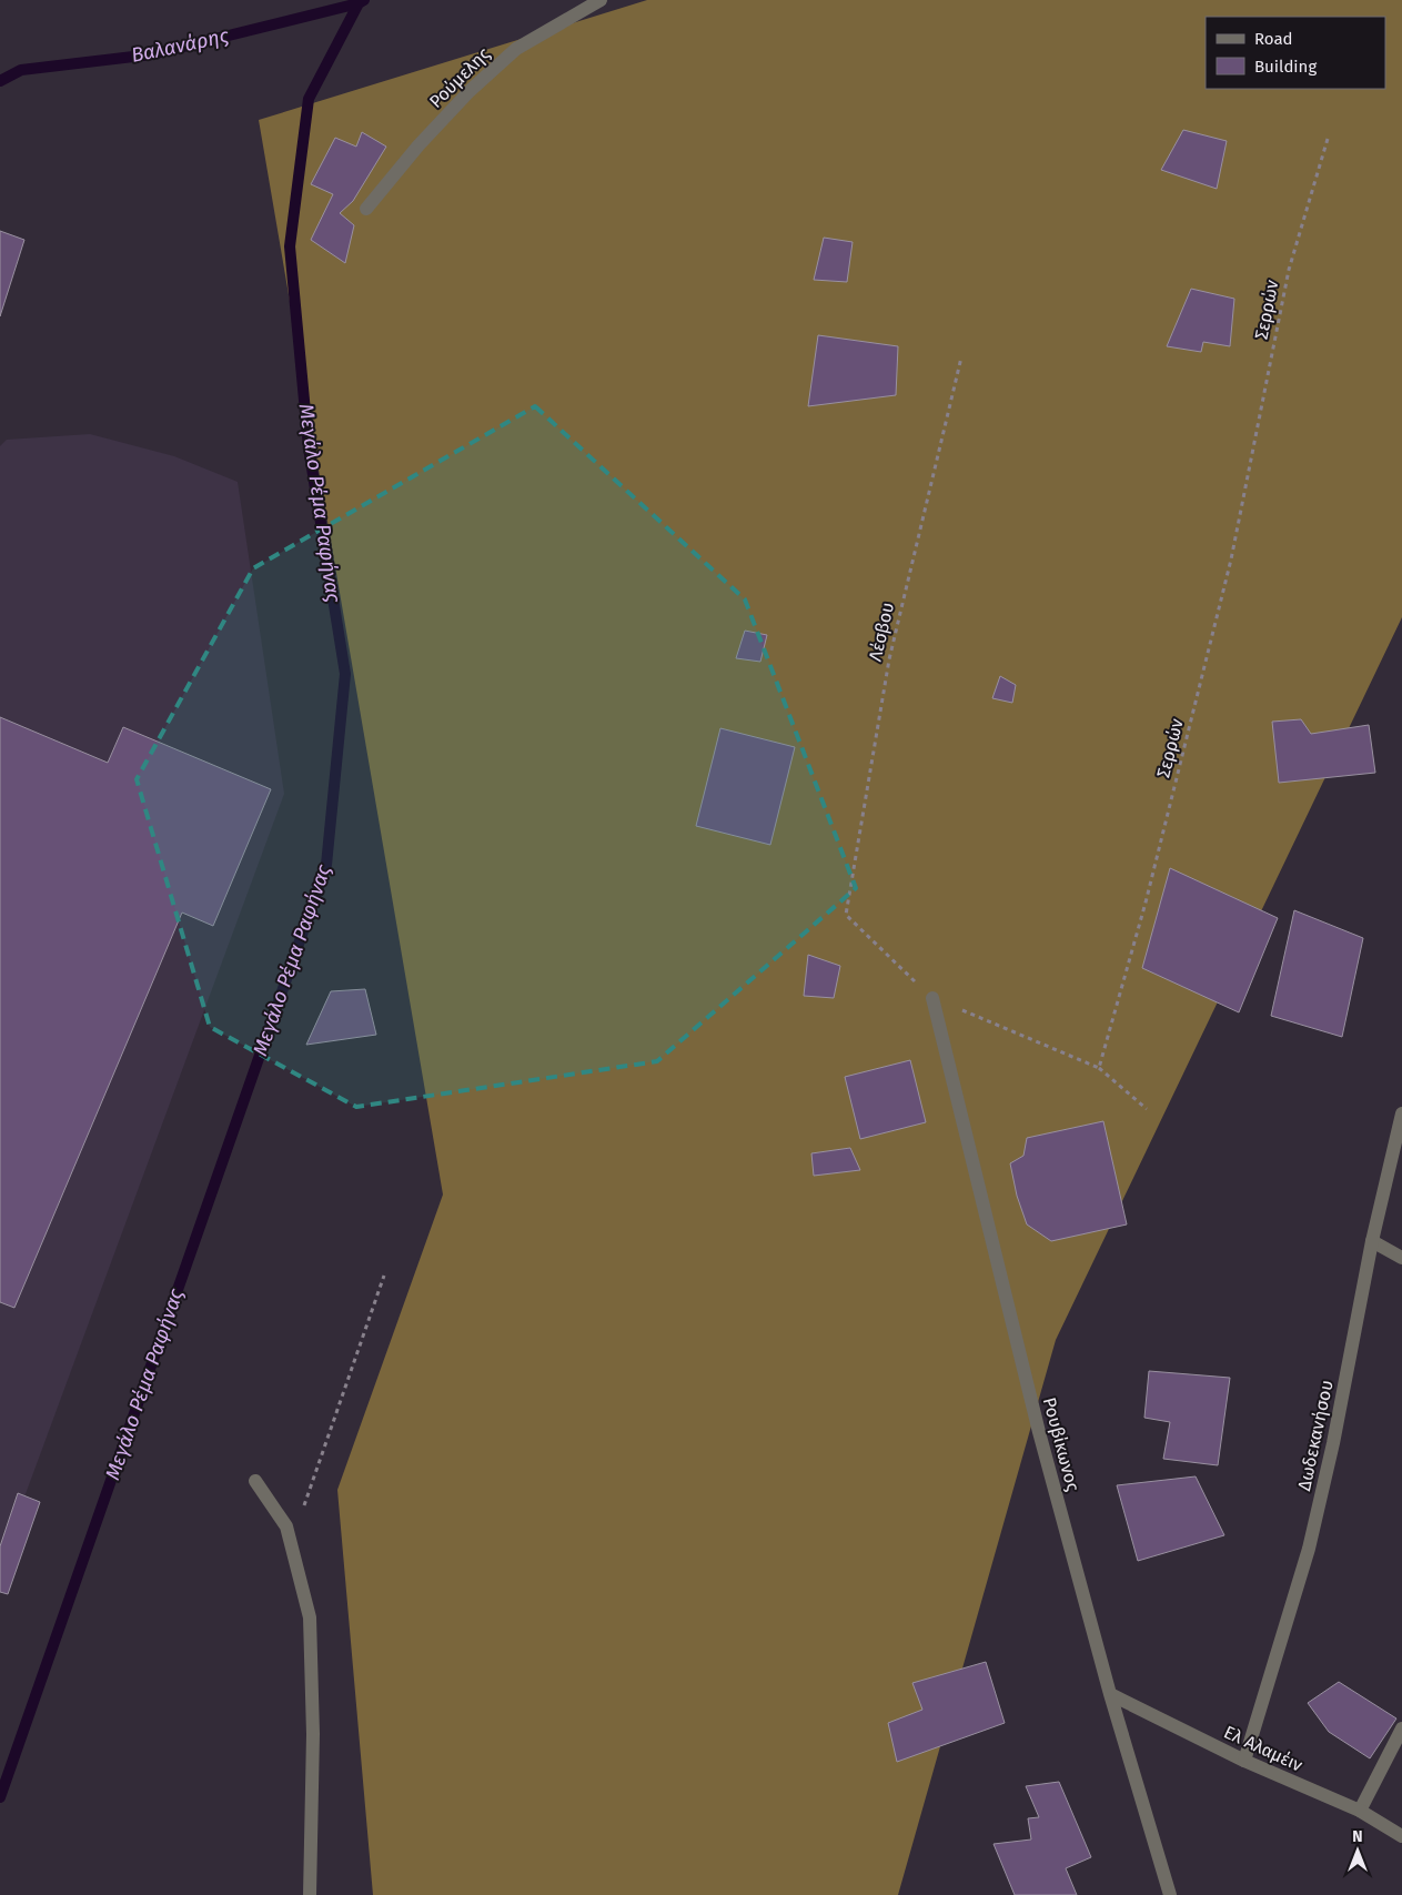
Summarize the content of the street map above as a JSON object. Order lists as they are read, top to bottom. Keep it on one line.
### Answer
{"streets":{"street":["Ρούμελης","Δωδεκανήσου","Ρουβίκωνος","Ελ Αλαμέιν"],"path":["Σερρών","Λέσβου"]},"crossings":[["Λέσβου","Ρουβίκωνος"],["Δωδεκανήσου","Ελ Αλαμέιν"],["Ρουβίκωνος","Ελ Αλαμέιν"]],"water":["Βαλανάρης","Μεγάλο Ρέμα Ραφήνας"],"legend":["Road","Building"],"north":"top"}
